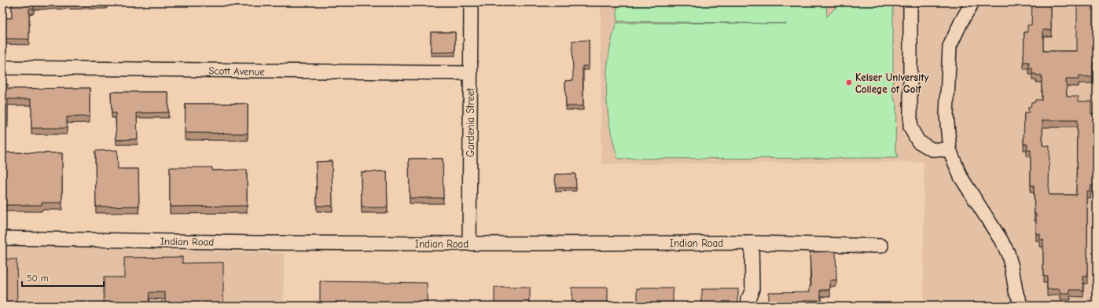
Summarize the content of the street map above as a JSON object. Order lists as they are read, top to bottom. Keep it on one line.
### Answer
{"streets":{"street":["Scott Avenue","Gardenia Street","Indian Road"]},"crossings":[["Scott Avenue","Gardenia Street"],["Gardenia Street","Indian Road"]],"places":["Keiser University College of Golf"],"scale_bar":"50 m"}
